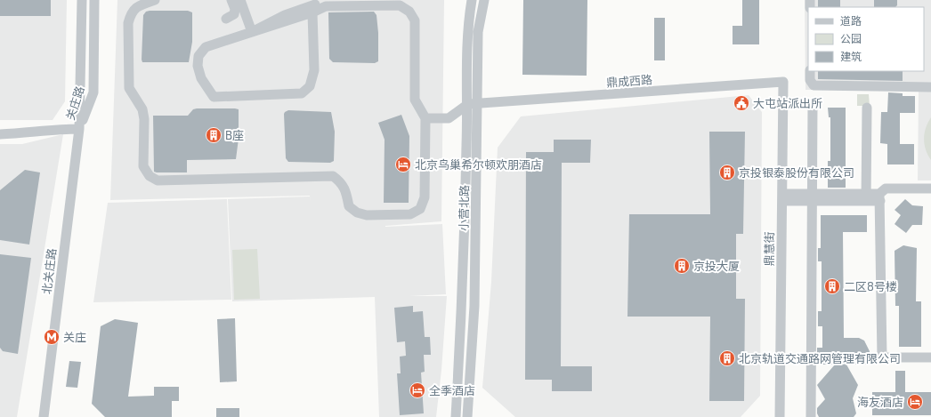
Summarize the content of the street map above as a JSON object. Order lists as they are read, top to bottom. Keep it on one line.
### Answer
{"streets":{"street":["鼎成西路","关庄路","小营北路","鼎慧街","北关庄路"]},"crossings":[["鼎成西路","小营北路"],["鼎成西路","鼎慧街"],["关庄路","北关庄路"]],"places":{"public building":["大屯站派出所"],"building":["B座","京投银泰股份有限公司","京投大厦","二区8号楼","北京轨道交通路网管理有限公司"],"hotel":["北京鸟巢希尔顿欢朋酒店","全季酒店","海友酒店"],"metro station":["关庄"]},"legend":["道路","公园","建筑"]}
